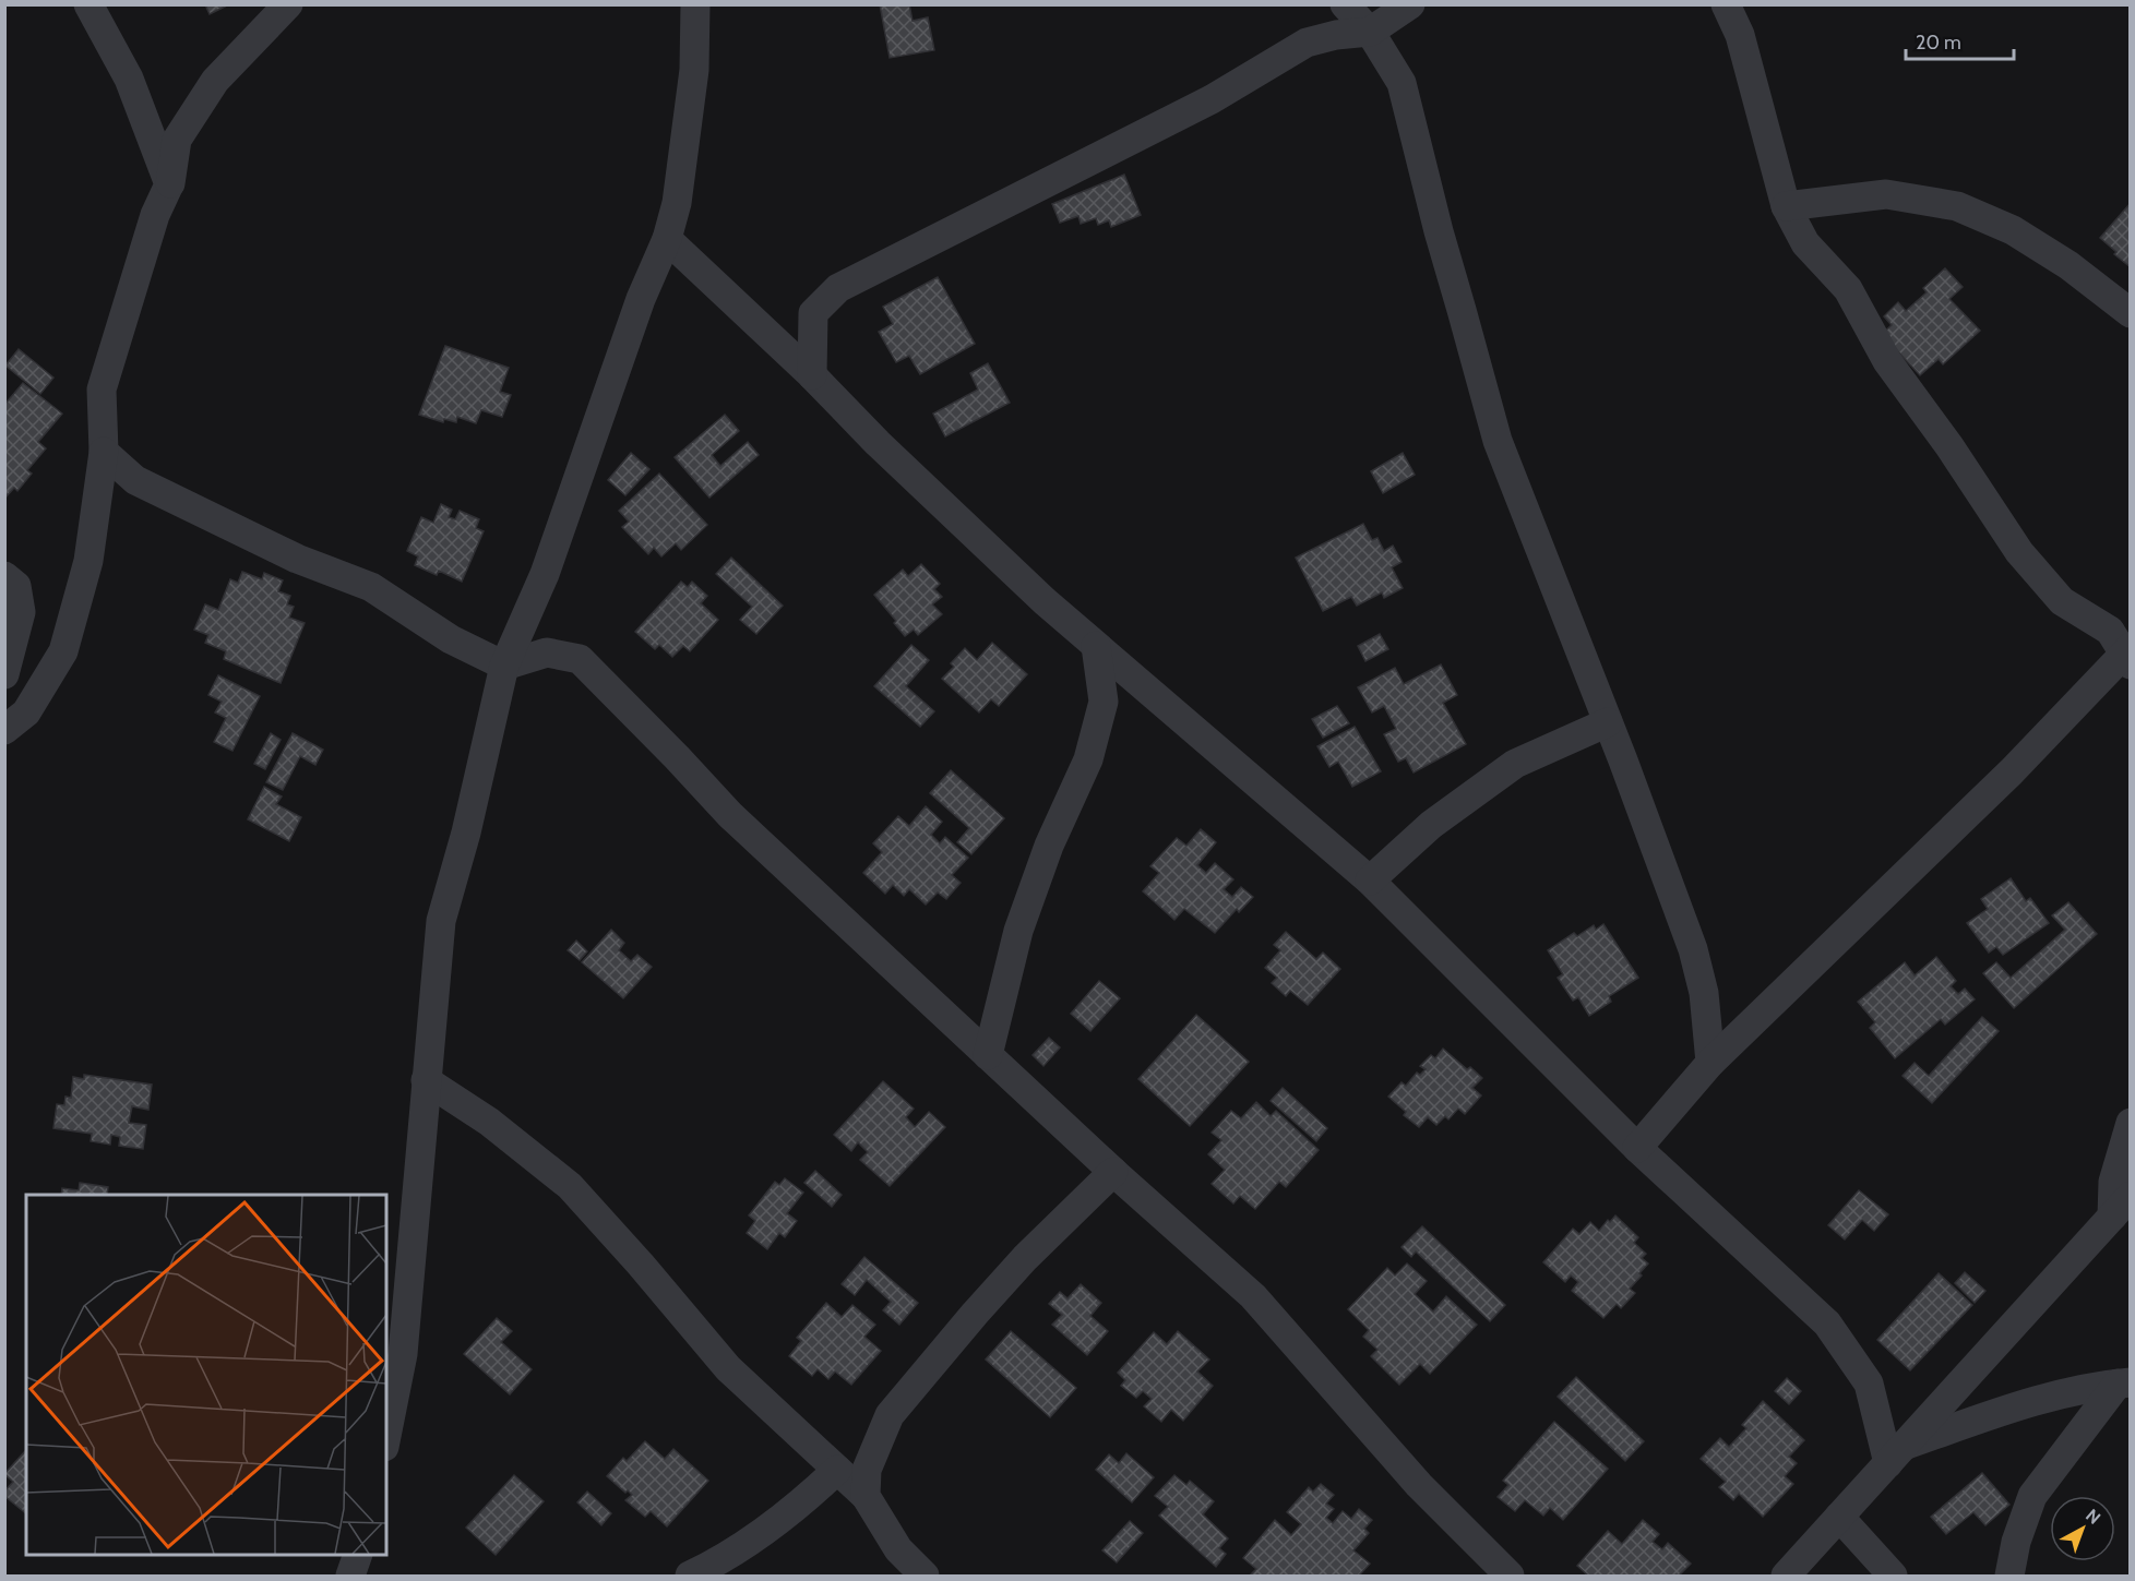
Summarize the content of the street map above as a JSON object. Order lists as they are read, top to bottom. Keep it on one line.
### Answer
{"scale_bar":"20 m","north":"top right"}
